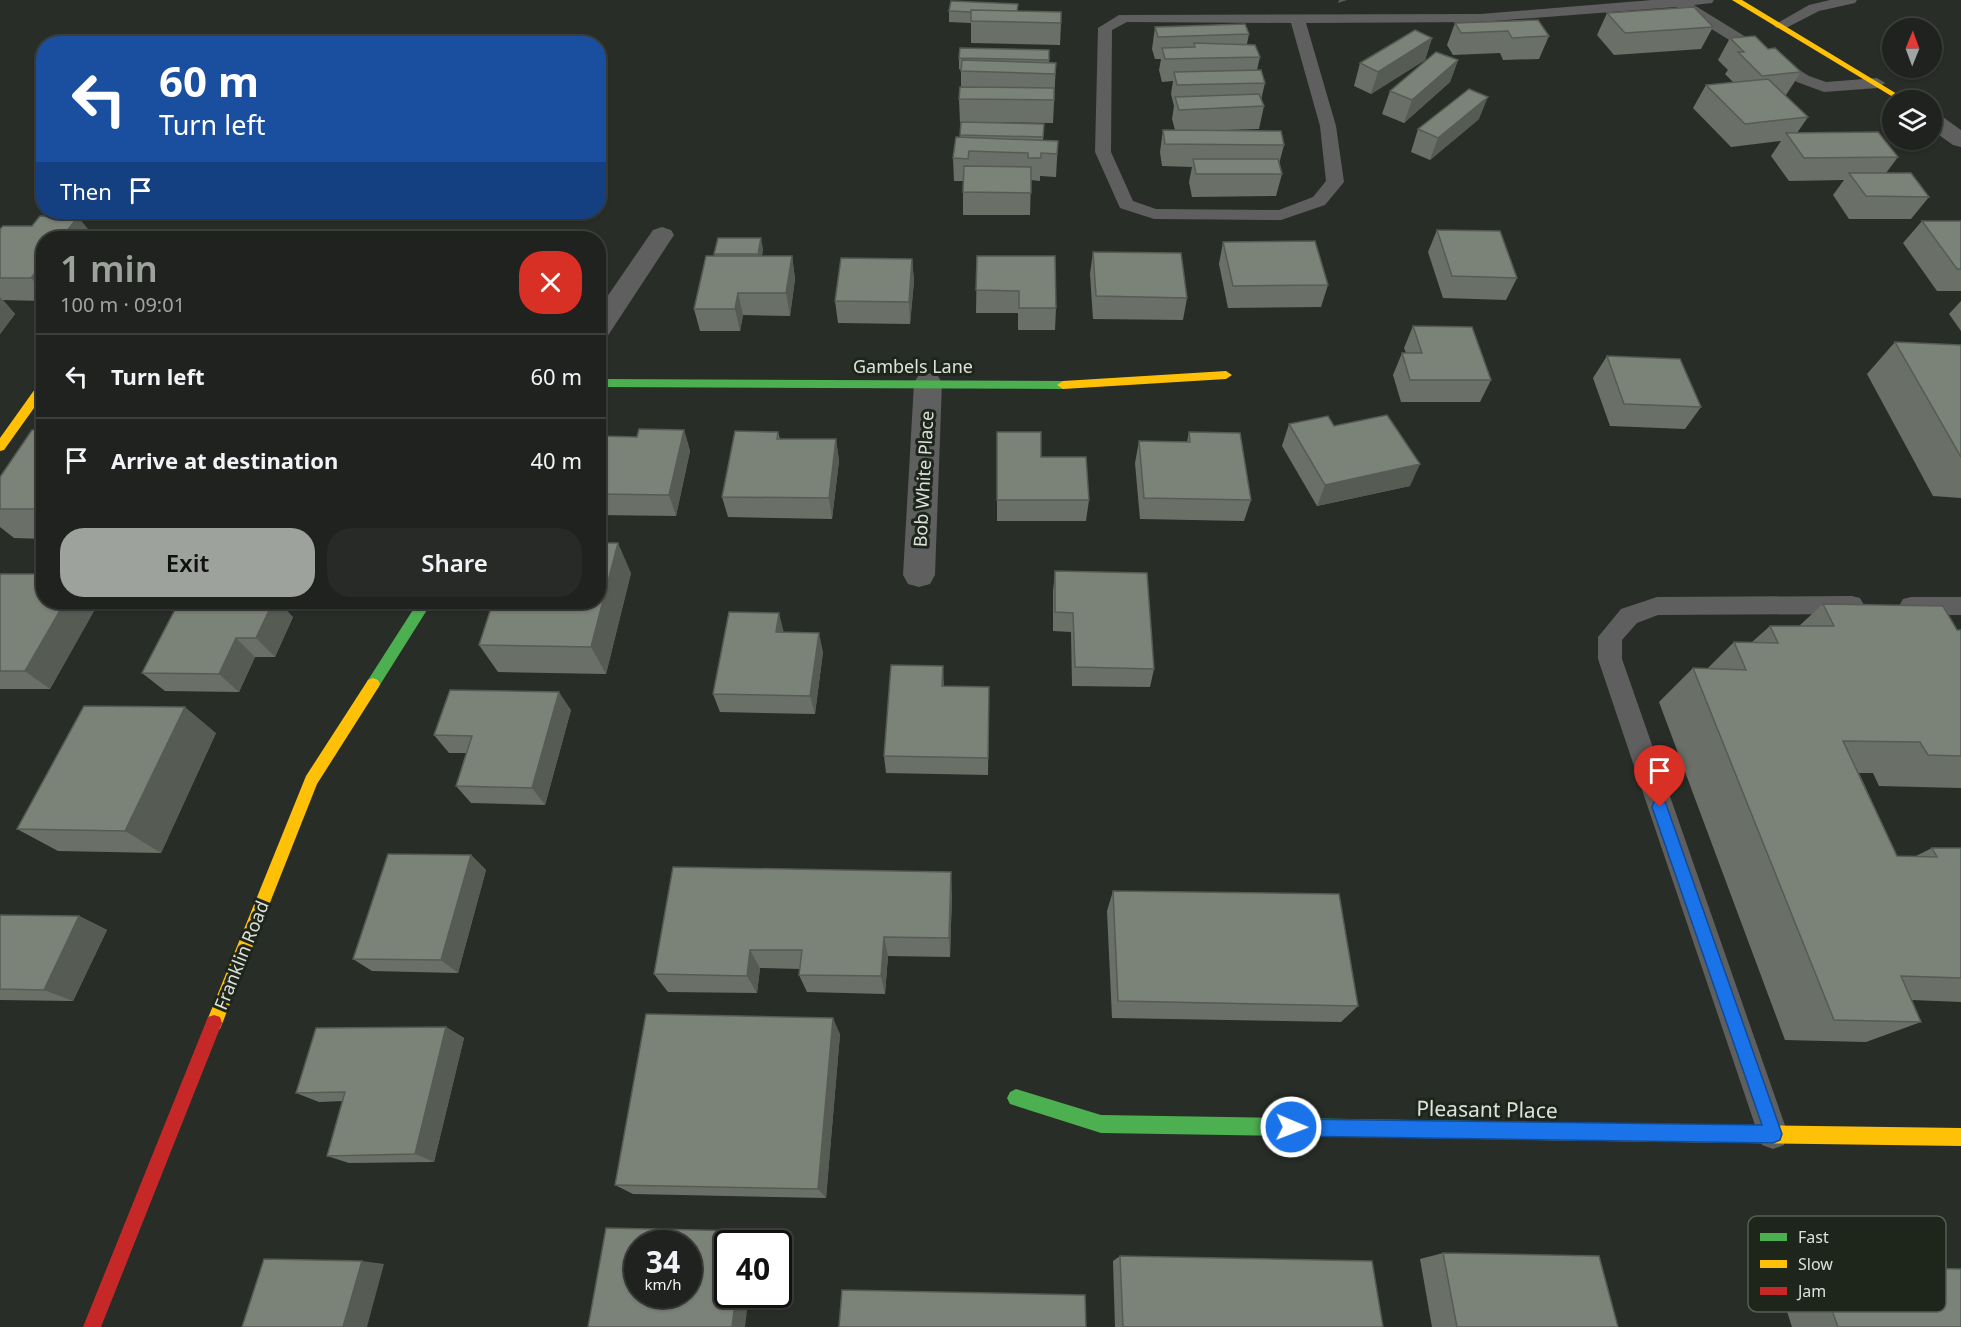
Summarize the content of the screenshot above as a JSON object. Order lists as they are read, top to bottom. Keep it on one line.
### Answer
{"streets":{"street":["Gambels Lane","Bob White Place","Franklin Road","Pleasant Place"]},"crossings":[["Gambels Lane","Bob White Place"]],"legend":["Fast","Slow","Jam"],"north":"top","page":{"turn":["60 m","Turn left"],"then":"Then","heading":["1 min","100 m · 09:01"],"list":[{"name":"Turn left","value":"60 m"},{"name":"Arrive at destination","value":"40 m"}],"buttons":["Exit","Share"],"speed":"34 km/h","limit":"40"}}
